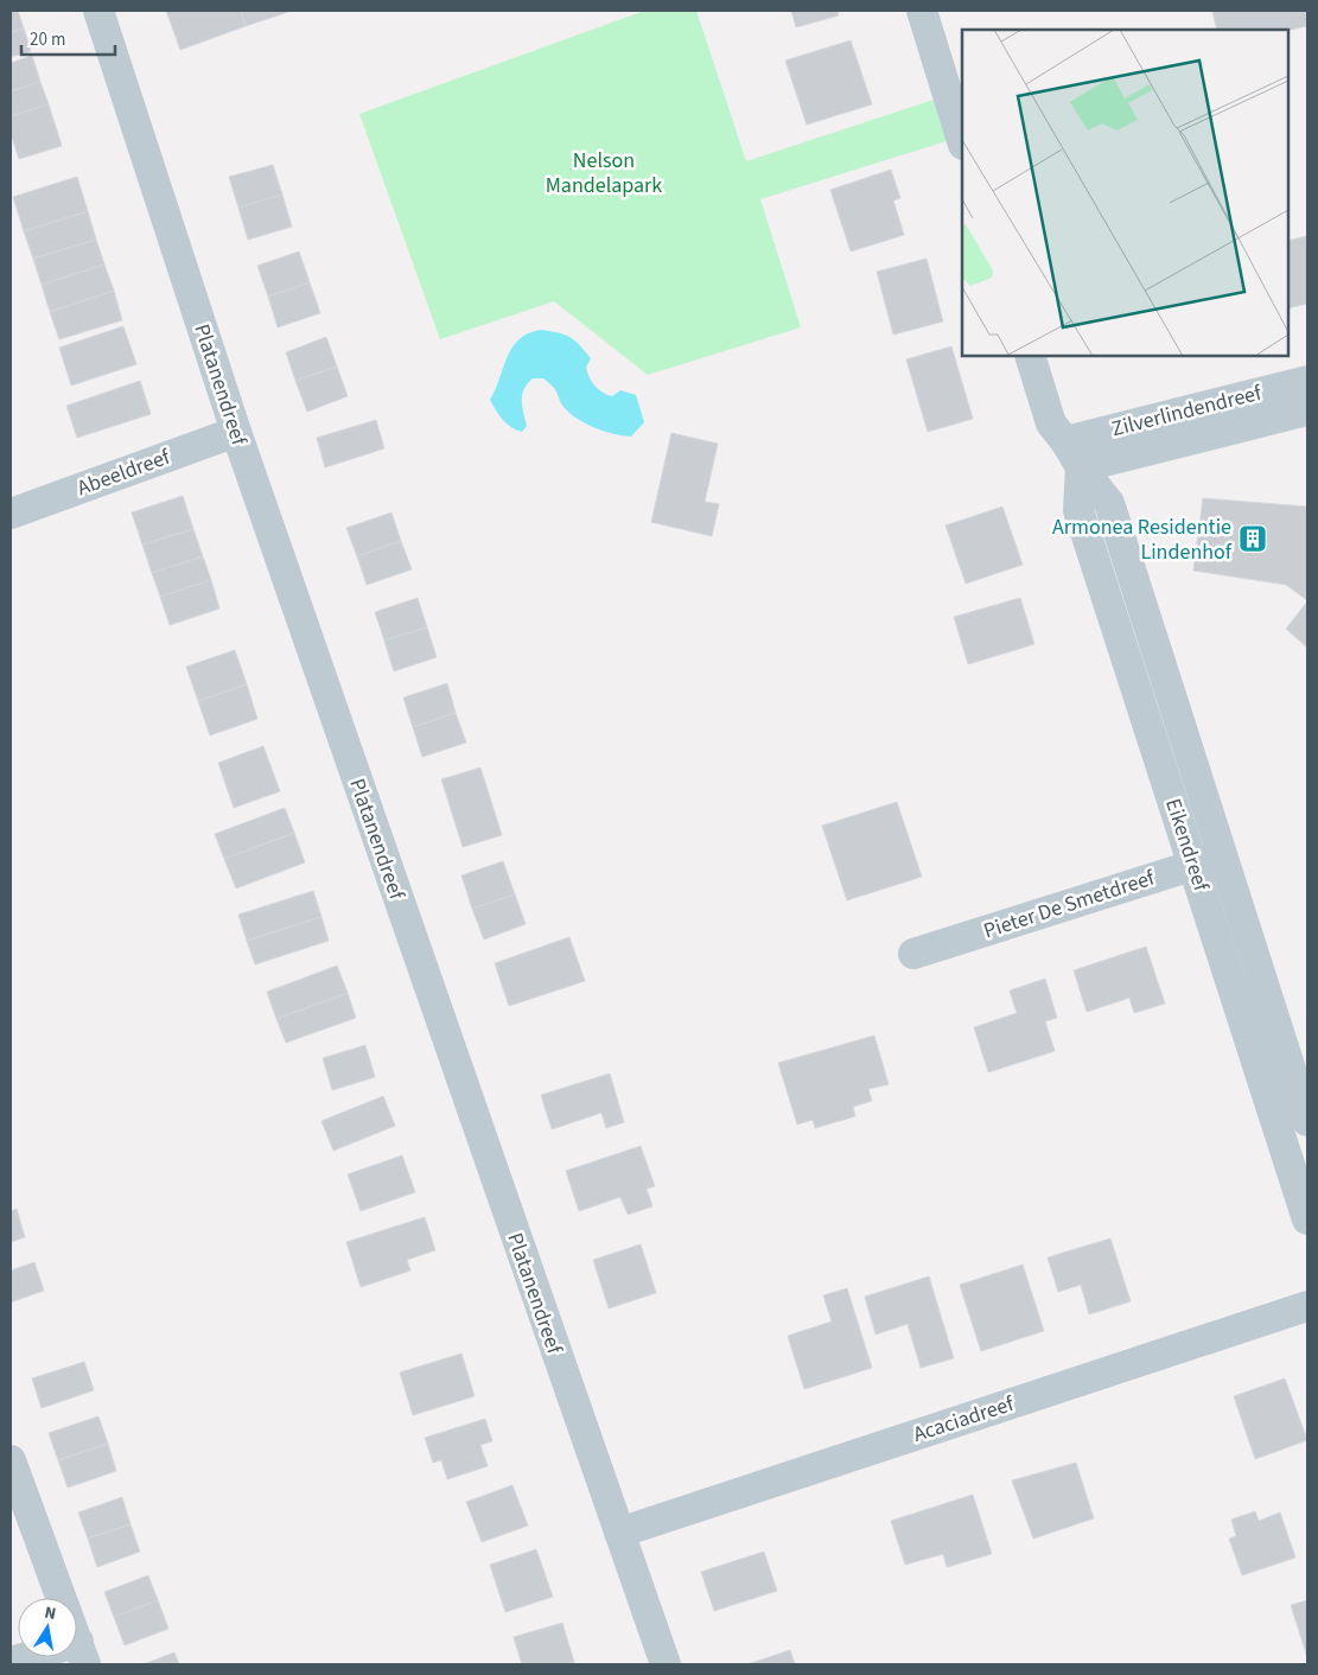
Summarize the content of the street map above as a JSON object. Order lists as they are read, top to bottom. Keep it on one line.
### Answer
{"streets":{"street":["Platanendreef","Zilverlindendreef","Abeeldreef","Eikendreef","Pieter De Smetdreef","Acaciadreef"]},"crossings":[["Platanendreef","Abeeldreef"],["Platanendreef","Acaciadreef"],["Zilverlindendreef","Eikendreef"],["Eikendreef","Pieter De Smetdreef"]],"parks":["Nelson Mandelapark"],"places":{"building":["Armonea Residentie Lindenhof"]},"scale_bar":"20 m","north":"top"}
